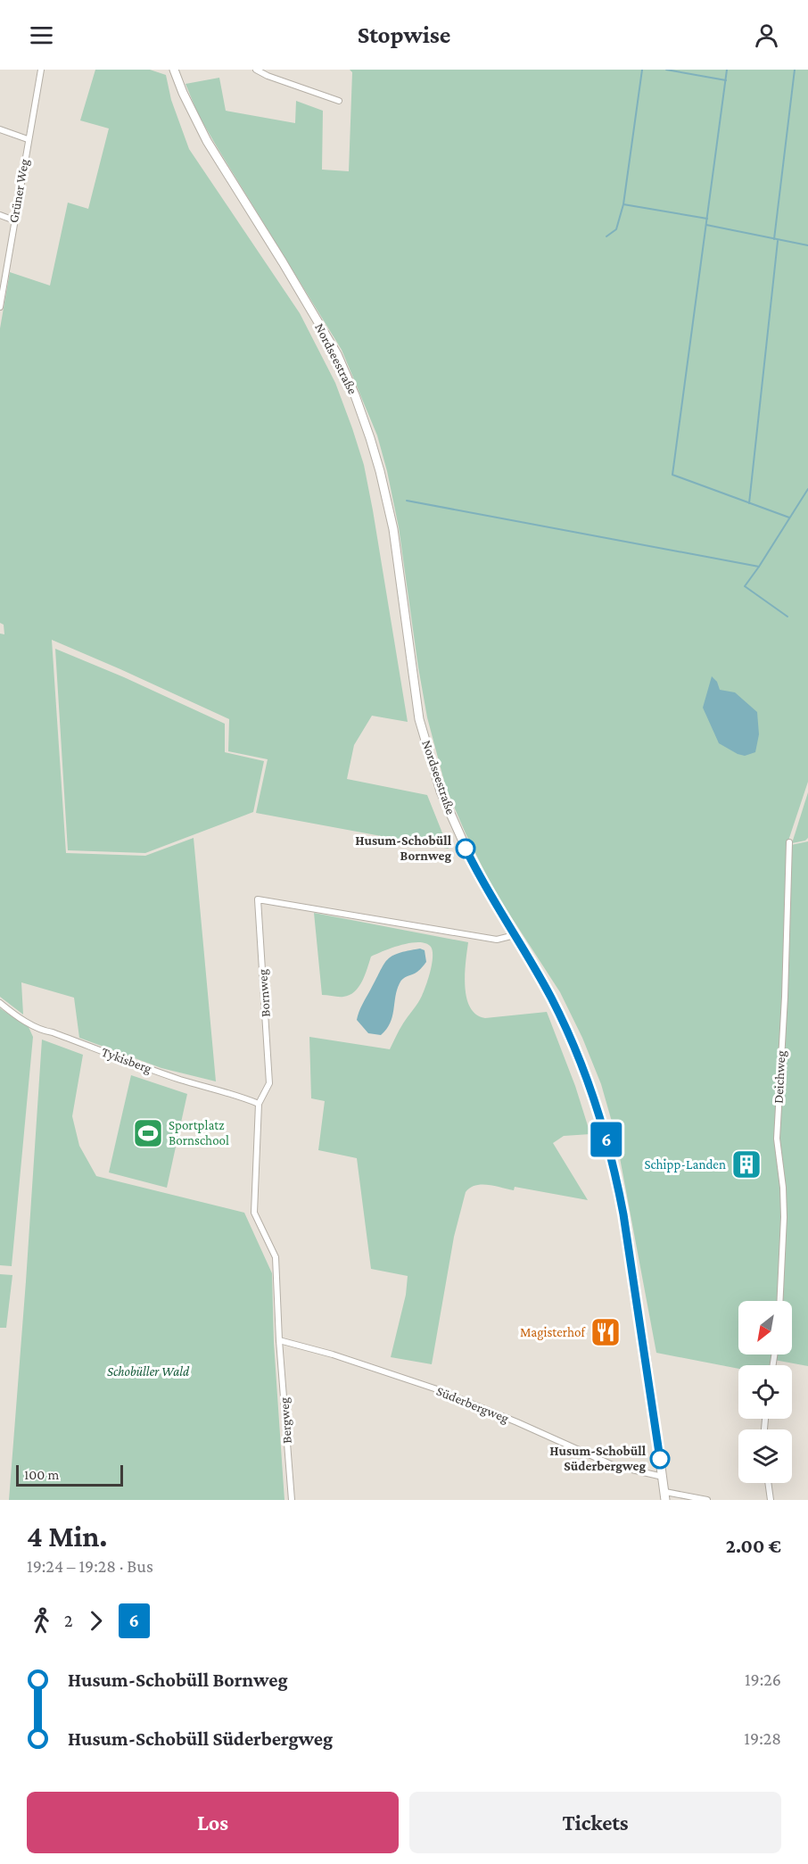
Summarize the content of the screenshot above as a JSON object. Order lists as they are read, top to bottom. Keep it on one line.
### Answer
{"streets":{"main road":["Nordseestraße"],"street":["Grüner Weg","Bornweg","Tykisberg","Deichweg","Süderbergweg","Bergweg"]},"crossings":[["Nordseestraße","Bornweg"],["Nordseestraße","Süderbergweg"],["Bornweg","Tykisberg"],["Bornweg","Süderbergweg"],["Bornweg","Bergweg"],["Süderbergweg","Bergweg"]],"parks":["Schobüller Wald"],"places":{"other":["Husum-Schobüll Bornweg","Husum-Schobüll Süderbergweg"],"sports":["Sportplatz Bornschool"],"building":["Schipp-Landen"],"restaurant":["Magisterhof"]},"lines":["bus line 6"],"scale_bar":"100 m","north":"bottom left","page":{"header":"Stopwise","on_map":"6","scale":"100 m","heading":["4 Min.","19:24 – 19:28 · Bus","2.00 €"],"legs":["2","6"],"list":[{"name":"Husum-Schobüll Bornweg","value":"19:26"},{"name":"Husum-Schobüll Süderbergweg","value":"19:28"}],"buttons":["Los","Tickets"]}}
